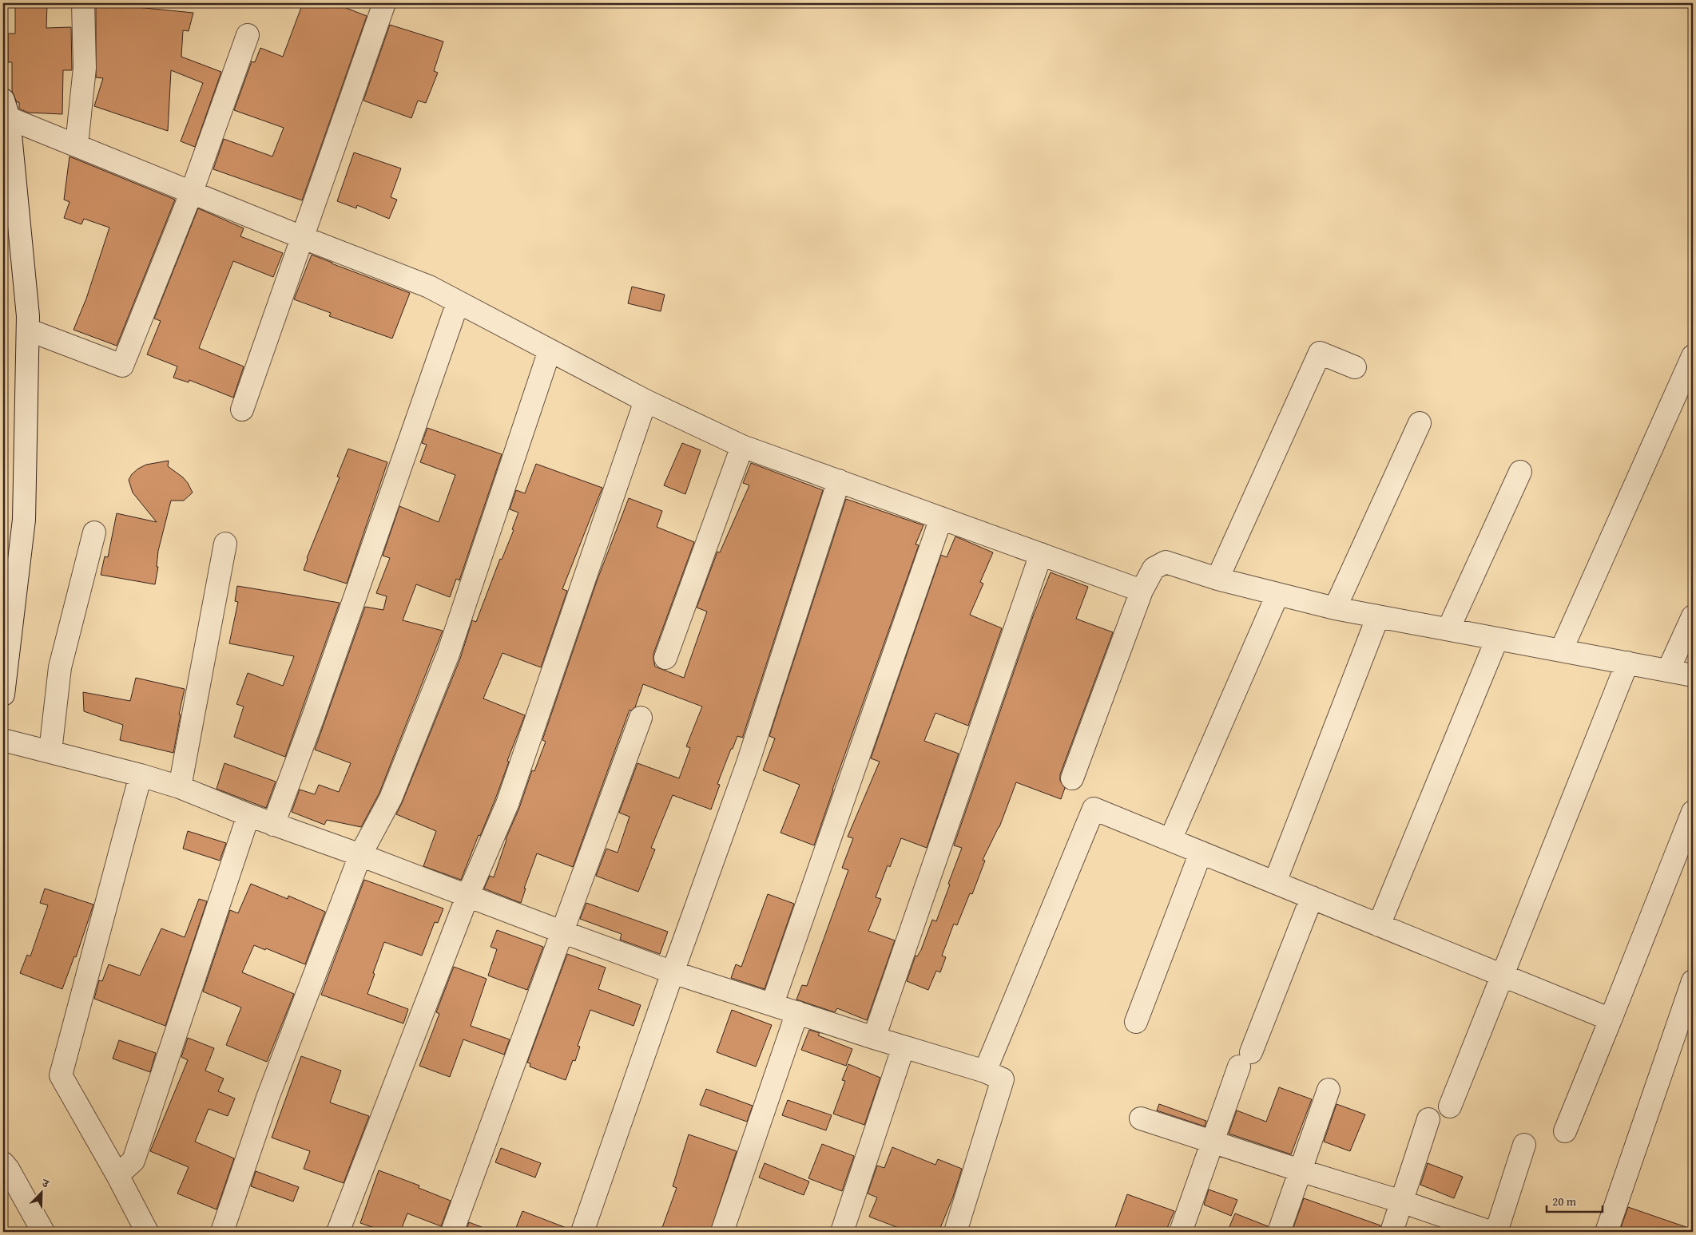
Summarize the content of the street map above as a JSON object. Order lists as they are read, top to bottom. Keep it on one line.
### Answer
{"scale_bar":"20 m","north":"top right"}
